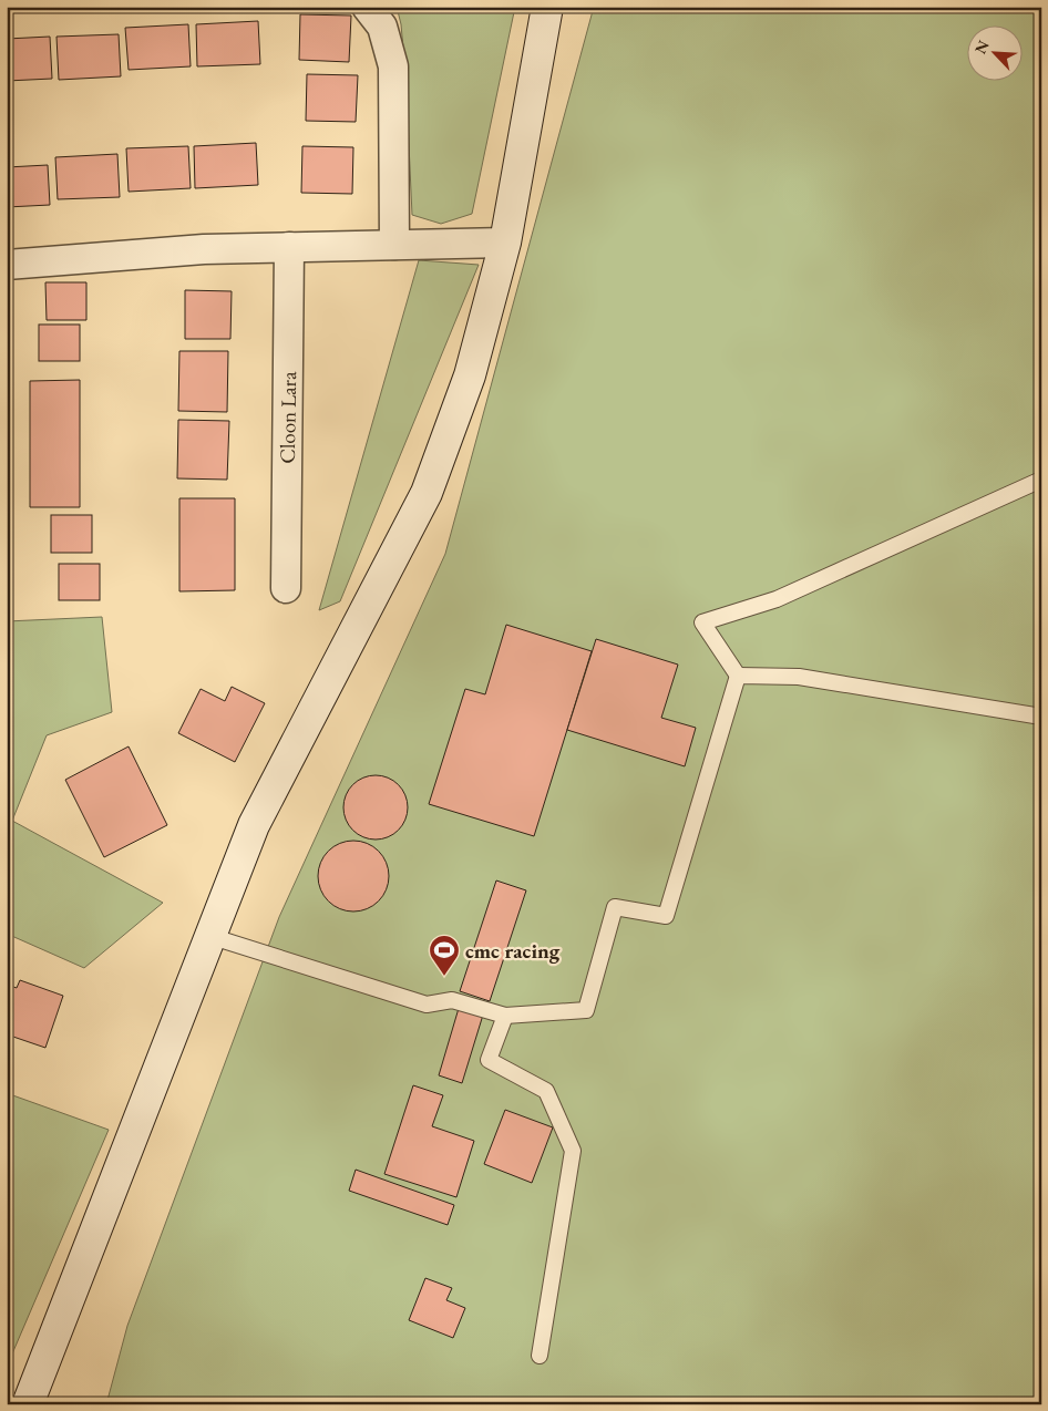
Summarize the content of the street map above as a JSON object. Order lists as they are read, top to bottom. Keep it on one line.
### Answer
{"streets":{"street":["Cloon Lara"]},"places":{"sports":["cmc racing"]},"north":"top left"}
